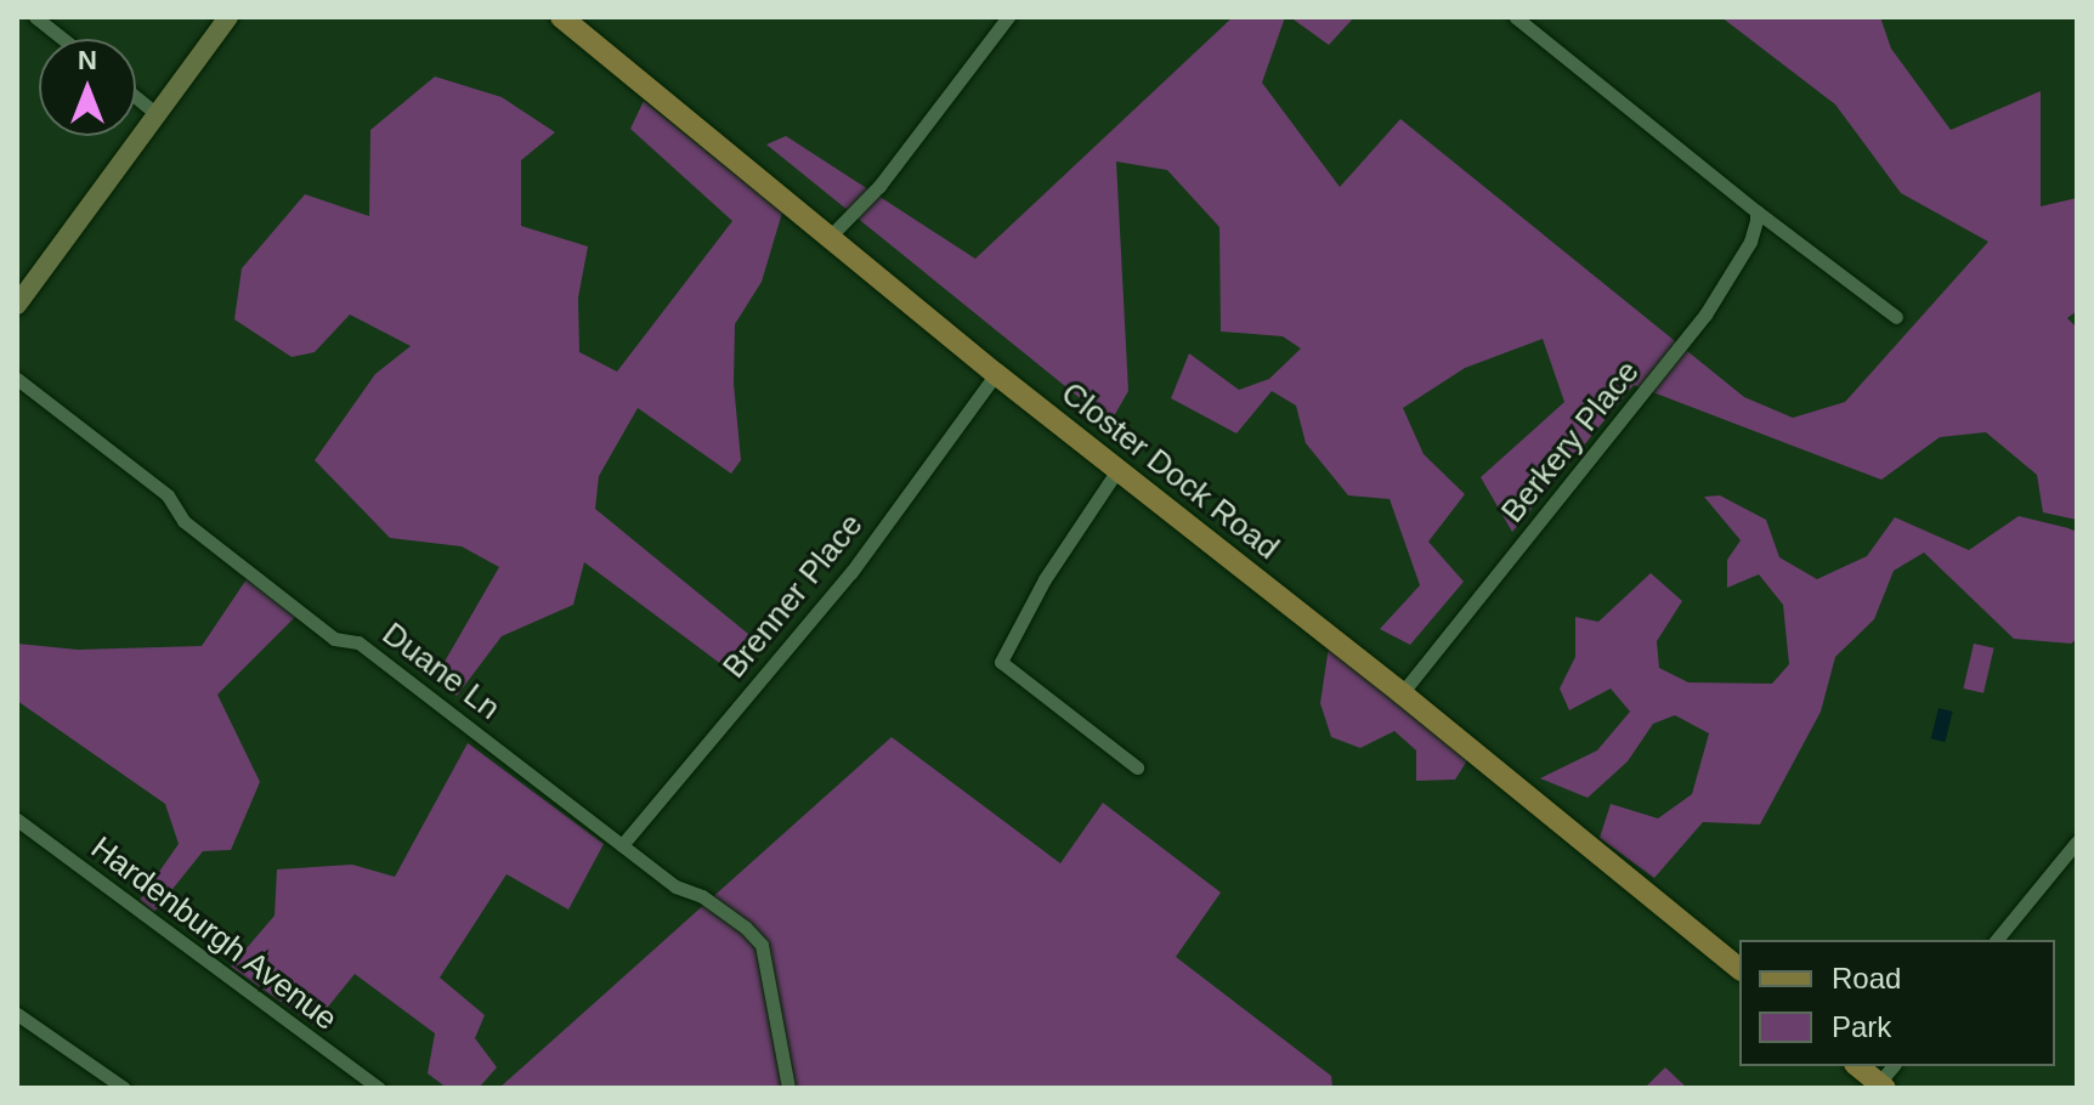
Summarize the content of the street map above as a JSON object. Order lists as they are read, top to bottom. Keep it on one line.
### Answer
{"streets":{"main road":["Closter Dock Road"],"street":["Berkery Place","Brenner Place","Duane Ln","Hardenburgh Avenue"]},"crossings":[["Berkery Place","Closter Dock Road"],["Closter Dock Road","Brenner Place"],["Brenner Place","Duane Ln"]],"legend":["Road","Park"],"north":"top"}
